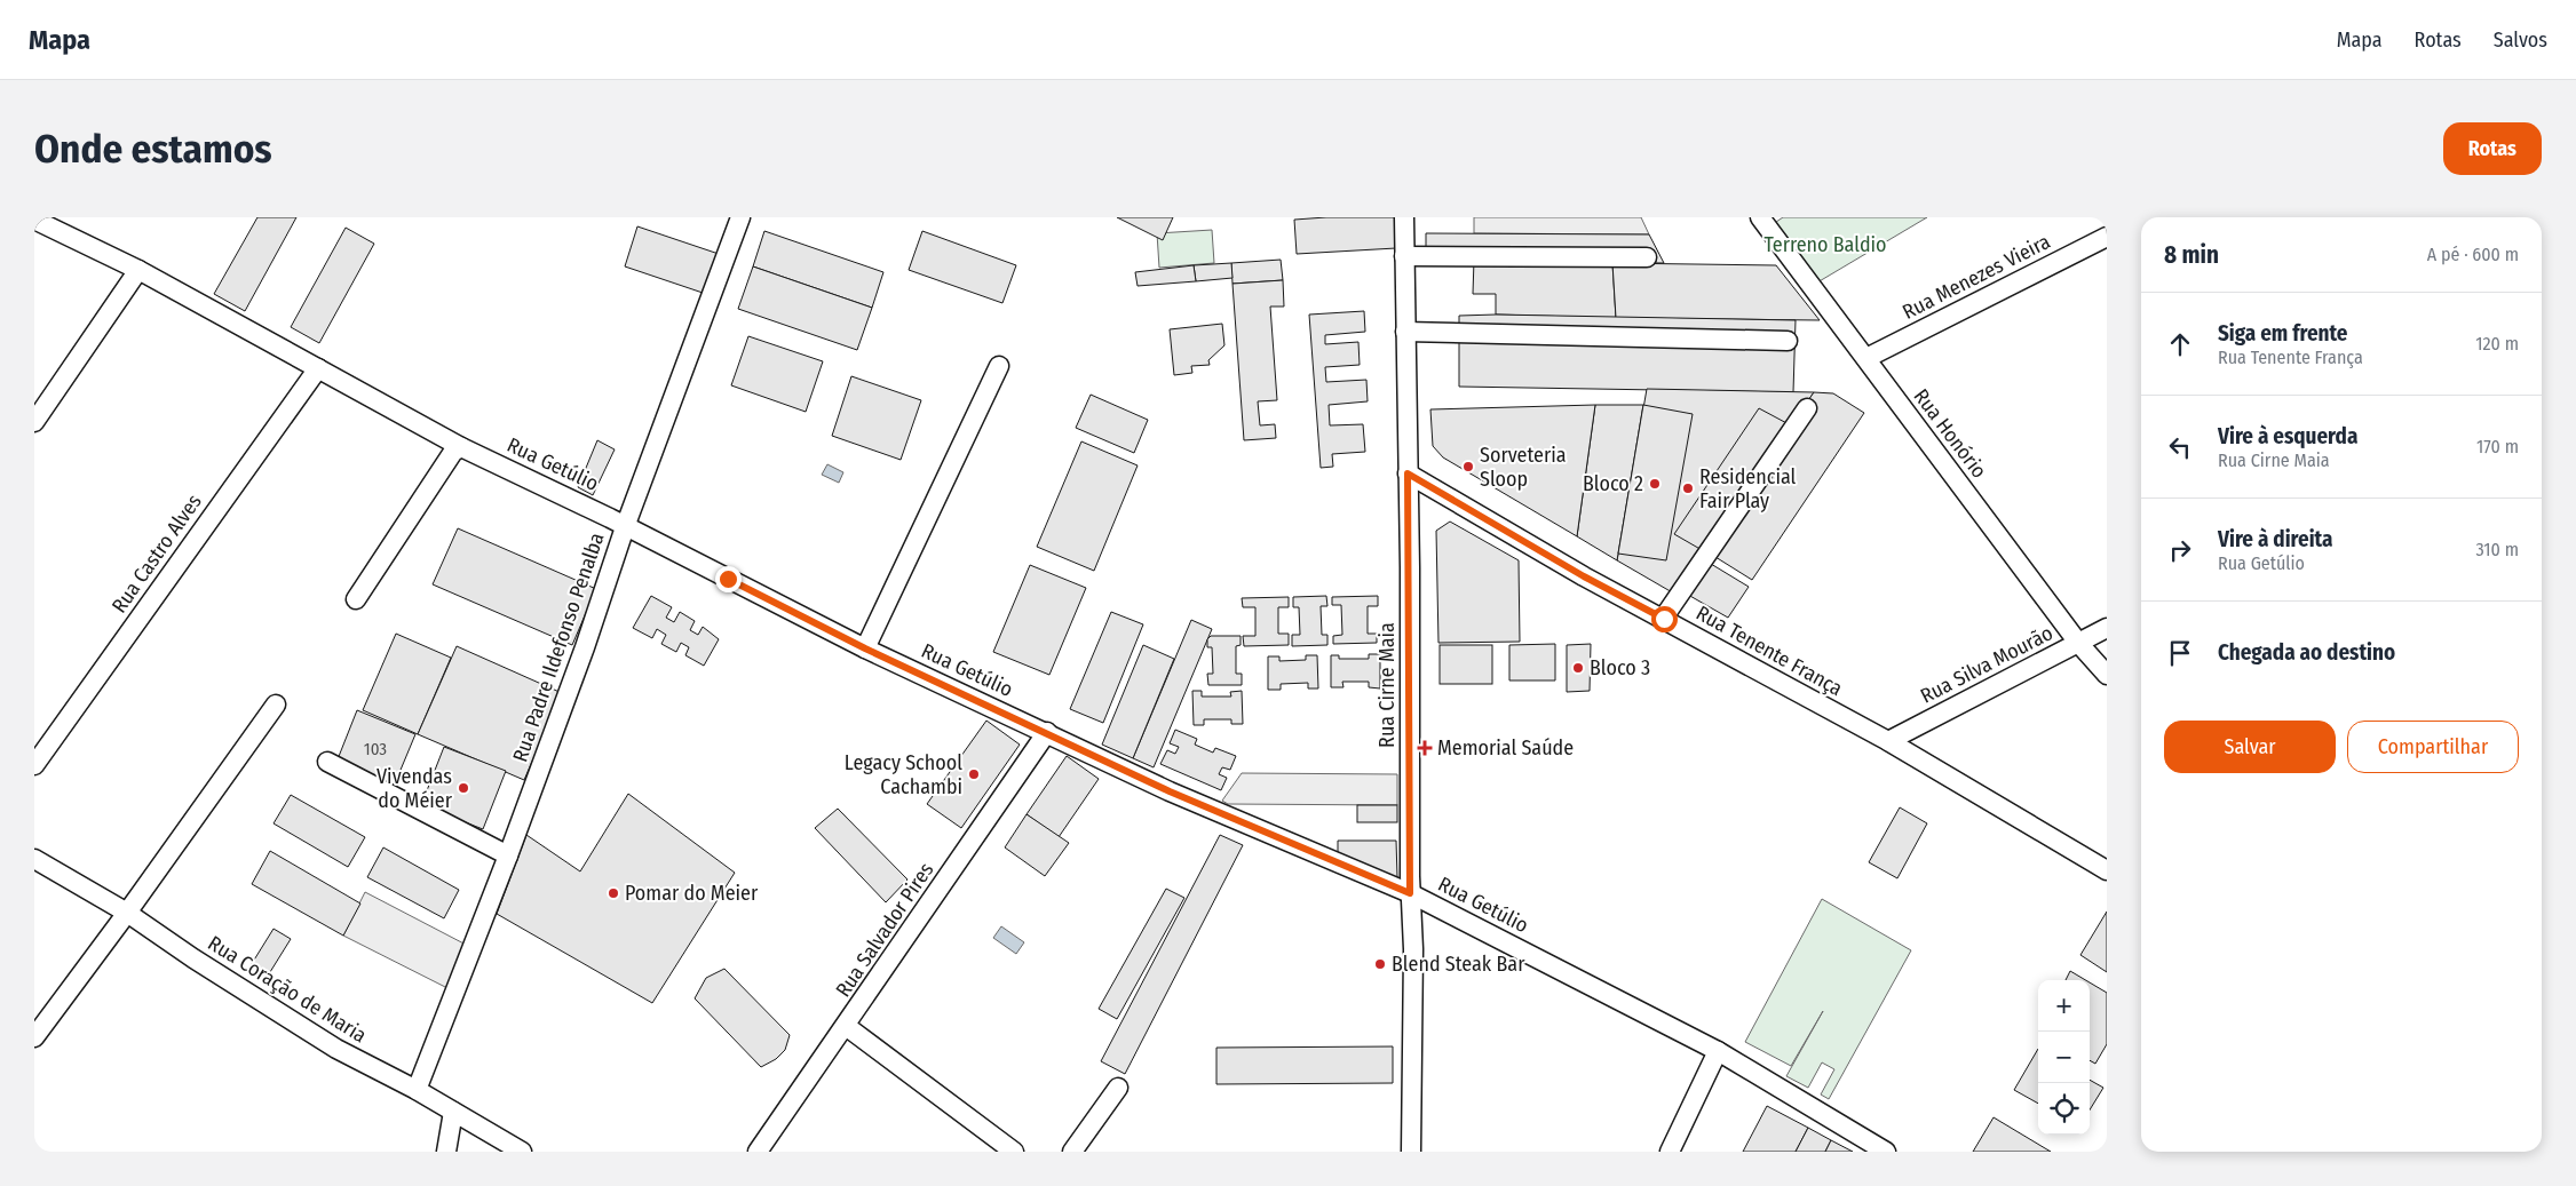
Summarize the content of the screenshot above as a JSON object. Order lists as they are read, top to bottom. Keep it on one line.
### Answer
{"streets":{"street":["Rua Menezes Vieira","Rua Honório","Rua Getúlio","Rua Castro Alves","Rua Padre Ildefonso Penalba","Rua Tenente França","Rua Silva Mourão","Rua Cirne Maia","Rua Salvador Pires","Rua Coração de Maria"]},"crossings":[["Rua Menezes Vieira","Rua Honório"],["Rua Honório","Rua Silva Mourão"],["Rua Getúlio","Rua Castro Alves"],["Rua Getúlio","Rua Padre Ildefonso Penalba"],["Rua Getúlio","Rua Cirne Maia"],["Rua Getúlio","Rua Salvador Pires"],["Rua Padre Ildefonso Penalba","Rua Coração de Maria"],["Rua Tenente França","Rua Silva Mourão"],["Rua Tenente França","Rua Cirne Maia"]],"parks":["Terreno Baldio"],"places":{"other":["Sorveteria Sloop","Bloco 2","Residencial Fair Play","Bloco 3","Legacy School Cachambi","Vivendas do Méier","Pomar do Meier","Blend Steak Bar"],"health":["Memorial Saúde"]},"house_numbers":["103"],"page":{"header":"Mapa","nav":["Mapa","Rotas","Salvos"],"buttons":["Rotas",["Salvar","Compartilhar"]],"title":"Onde estamos","heading":["8 min","A pé · 600 m"],"list":[["Siga em frente","Rua Tenente França","120 m"],["Vire à esquerda","Rua Cirne Maia","170 m"],["Vire à direita","Rua Getúlio","310 m"],"Chegada ao destino"],"map_buttons":["+","−"]}}
